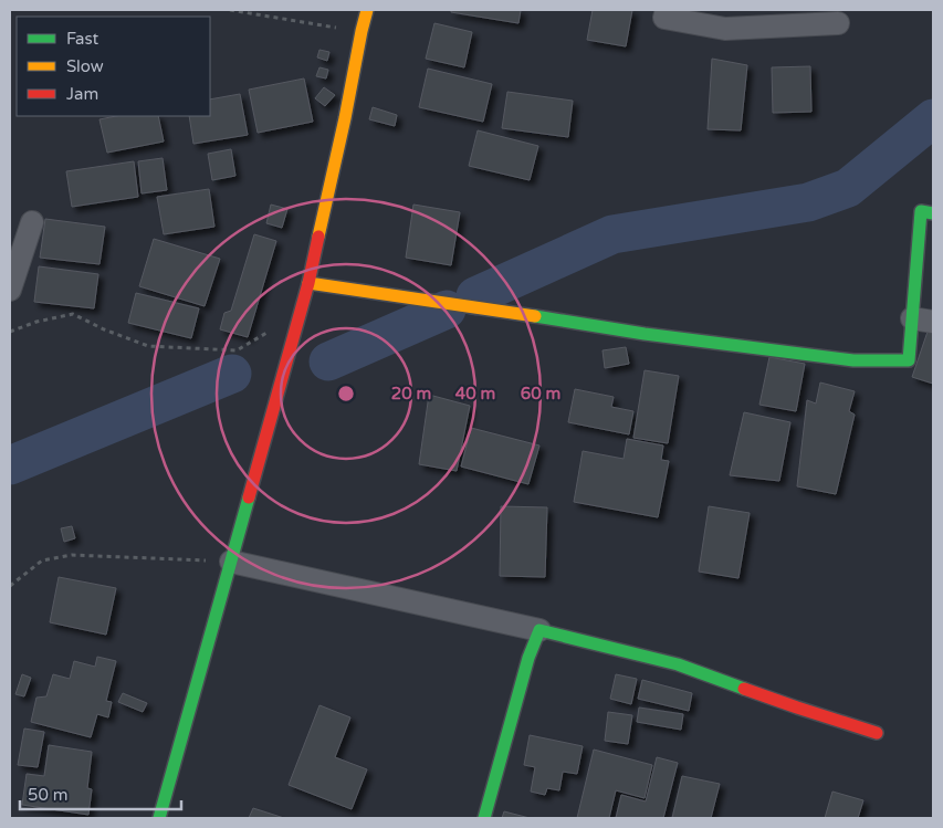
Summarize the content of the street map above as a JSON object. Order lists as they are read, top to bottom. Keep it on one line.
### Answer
{"legend":["Fast","Slow","Jam"],"scale_bar":"50 m","rings":["20 m","40 m","60 m"]}
